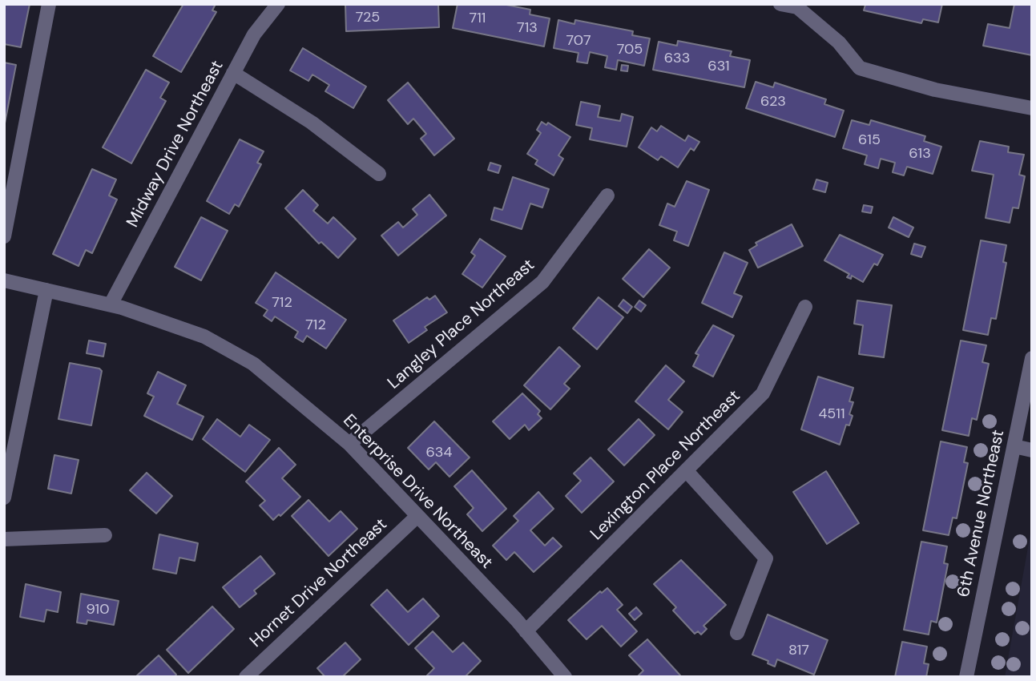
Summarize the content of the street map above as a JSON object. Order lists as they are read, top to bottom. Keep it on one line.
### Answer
{"streets":{"street":["Midway Drive Northeast","Langley Place Northeast","Lexington Place Northeast","Enterprise Drive Northeast","6th Avenue Northeast","Hornet Drive Northeast"]},"crossings":[["Midway Drive Northeast","Enterprise Drive Northeast"],["Langley Place Northeast","Enterprise Drive Northeast"],["Lexington Place Northeast","Enterprise Drive Northeast"],["Enterprise Drive Northeast","Hornet Drive Northeast"]],"house_numbers":["725","711","713","707","705","633","631","623","615","613","712","712","4511","634","910","817"]}
